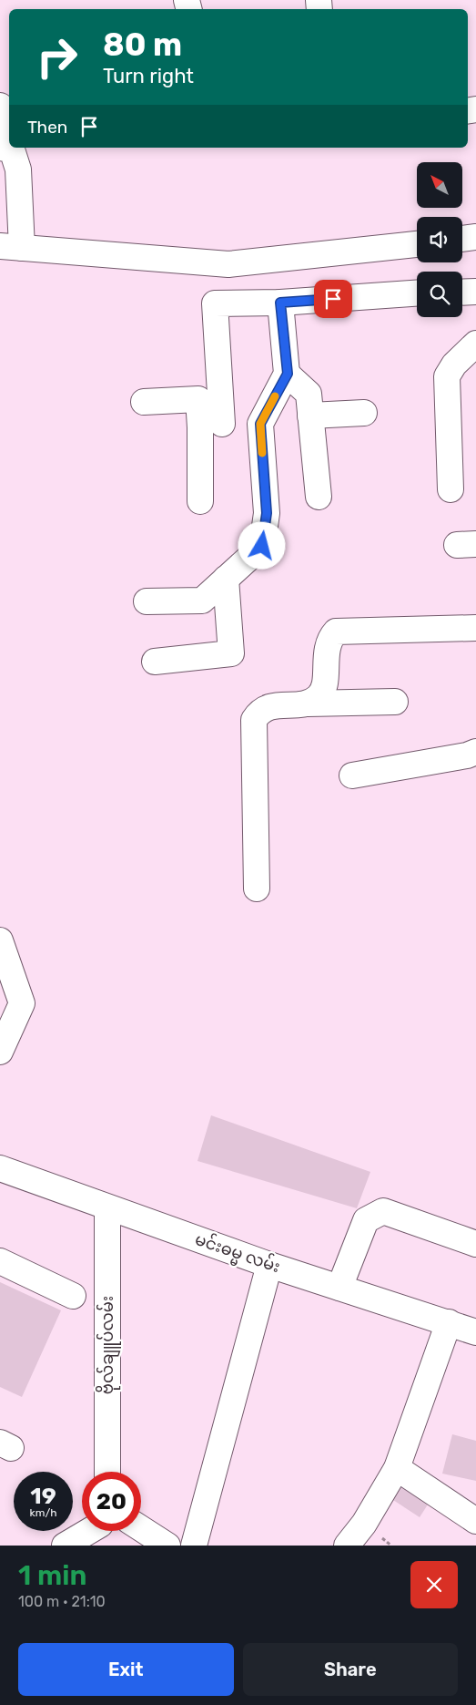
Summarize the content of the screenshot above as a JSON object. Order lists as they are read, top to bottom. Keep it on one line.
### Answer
{"streets":{"street":["မင်းဓမ္မ လမ်း","ဗိုလ်ချူပ်လမ်း"]},"crossings":[["မင်းဓမ္မ လမ်း","ဗိုလ်ချူပ်လမ်း"]],"north":"top left","page":{"turn":["80 m","Turn right"],"then":"Then","speed":"19 km/h","limit":"20","heading":["1 min","100 m · 21:10"],"buttons":["Exit","Share"]}}
